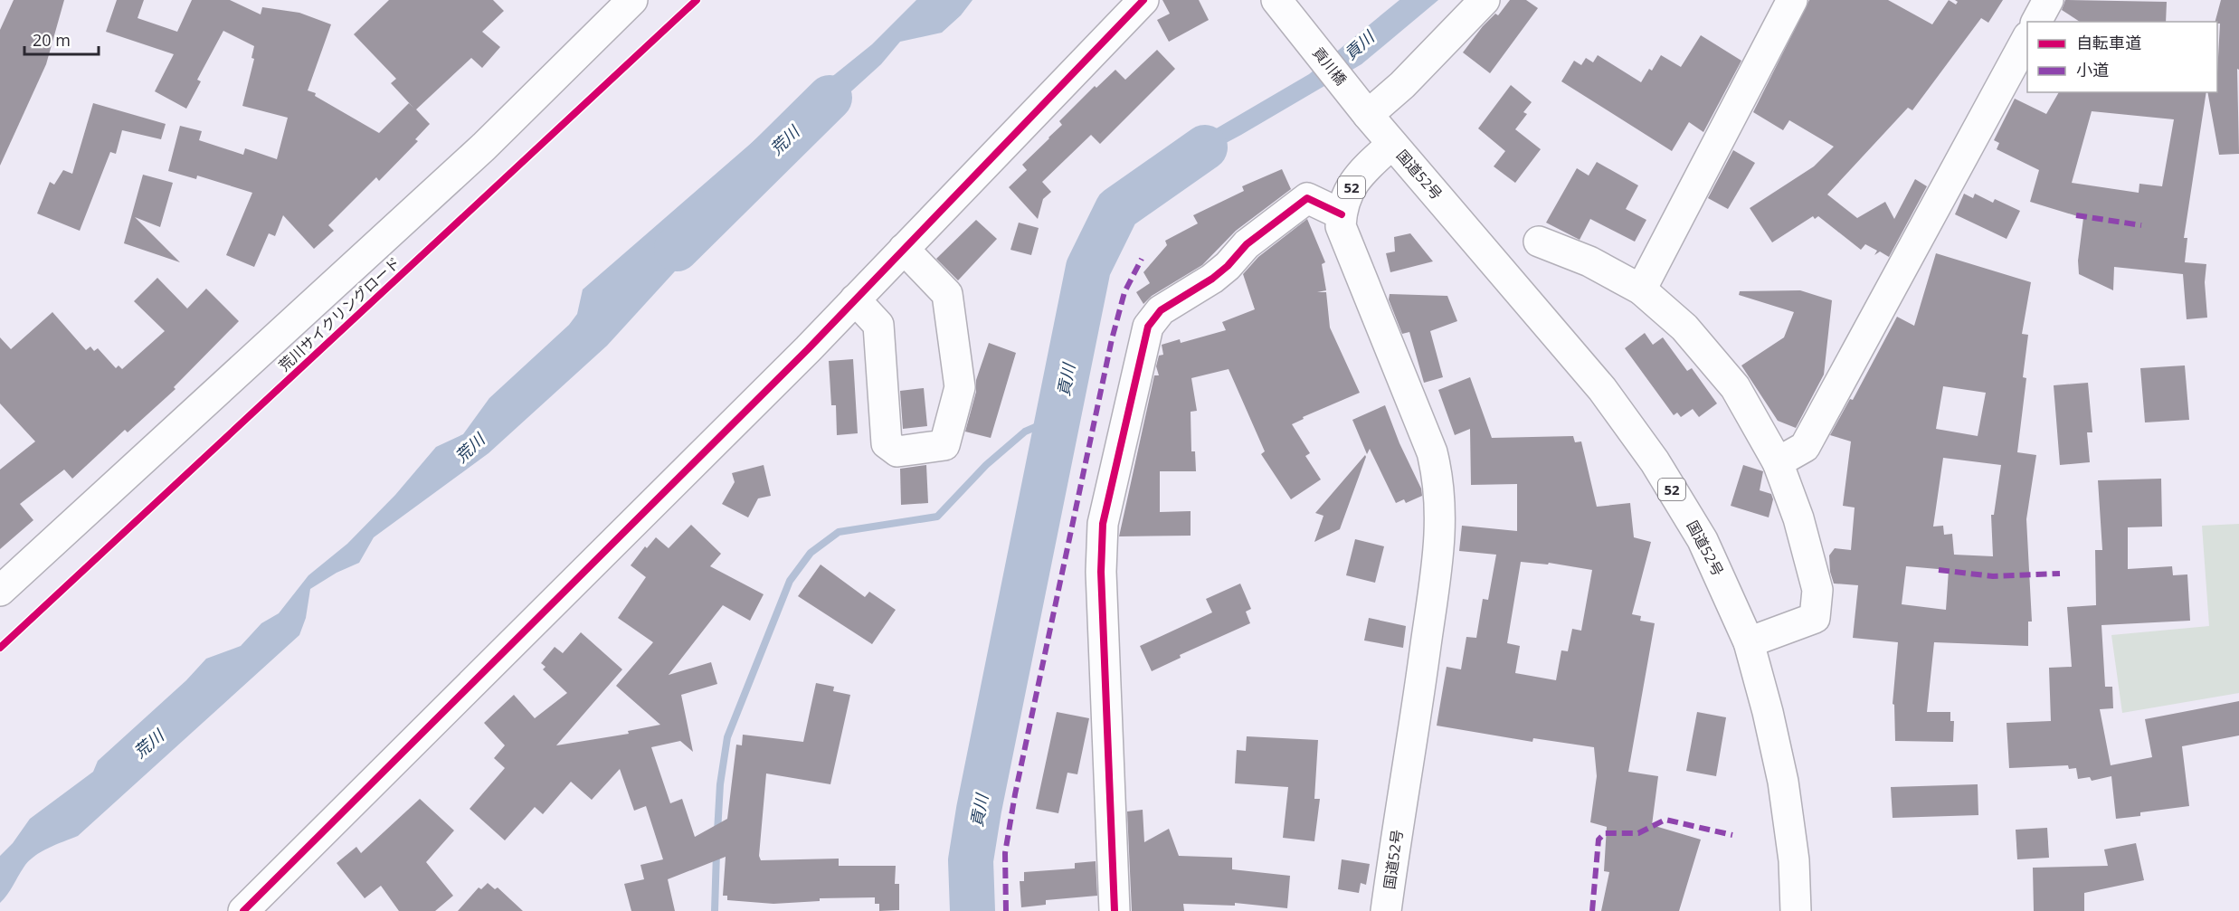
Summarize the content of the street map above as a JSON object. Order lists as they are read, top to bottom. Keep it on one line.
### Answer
{"streets":{"main road":["貢川橋","国道52号","52"],"cycle path":["荒川サイクリングロード"]},"crossings":[["貢川橋","52"],["国道52号","52"]],"water":["貢川","荒川"],"legend":["自転車道","小道"],"scale_bar":"20 m"}
